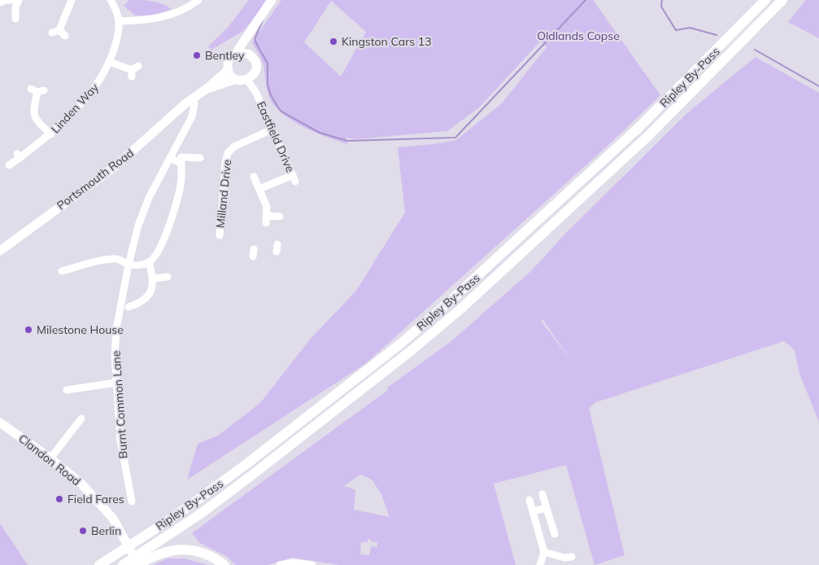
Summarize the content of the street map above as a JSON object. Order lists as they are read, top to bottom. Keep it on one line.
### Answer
{"streets":{"highway":["Ripley By-Pass"],"main road":["Portsmouth Road","Clandon Road"],"street":["Linden Way","Eastfield Drive","Milland Drive","Burnt Common Lane"]},"crossings":[["Eastfield Drive","Portsmouth Road"],["Eastfield Drive","Milland Drive"],["Portsmouth Road","Burnt Common Lane"]],"parks":["Oldlands Copse"],"places":["Kingston Cars 13","Bentley","Milestone House","Field Fares","Berlin"]}
